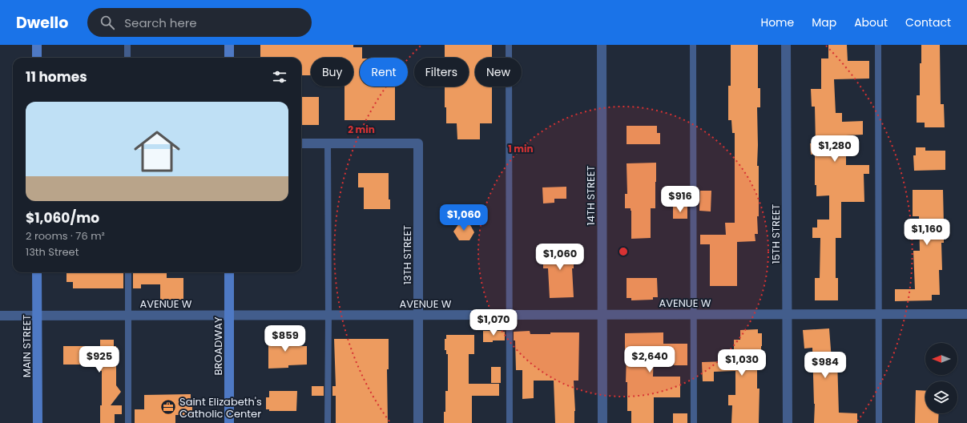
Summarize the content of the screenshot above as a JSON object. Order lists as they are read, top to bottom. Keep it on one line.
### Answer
{"streets":{"street":["14TH STREET","15TH STREET","13TH STREET","AVENUE W","MAIN STREET","BROADWAY"]},"crossings":[["14TH STREET","AVENUE W"],["15TH STREET","AVENUE W"],["13TH STREET","AVENUE W"],["AVENUE W","MAIN STREET"],["AVENUE W","BROADWAY"]],"places":{"office":["Saint Elizabeth's Catholic Center"]},"north":"left","page":{"header":"Dwello","search":"Search here","nav":["Home","Map","About","Contact"],"chip":["Buy","Rent","Filters","New"],"heading":"11 homes","list":[{"name":"$1,060/mo","note":"2 rooms · 76 m² · 13th Street"}],"price":["$1,280","$916","$1,060","$1,160","$1,060","$1,070","$859","$925","$2,640","$1,030","$984"]},"rings":["2 min","1 min"]}
